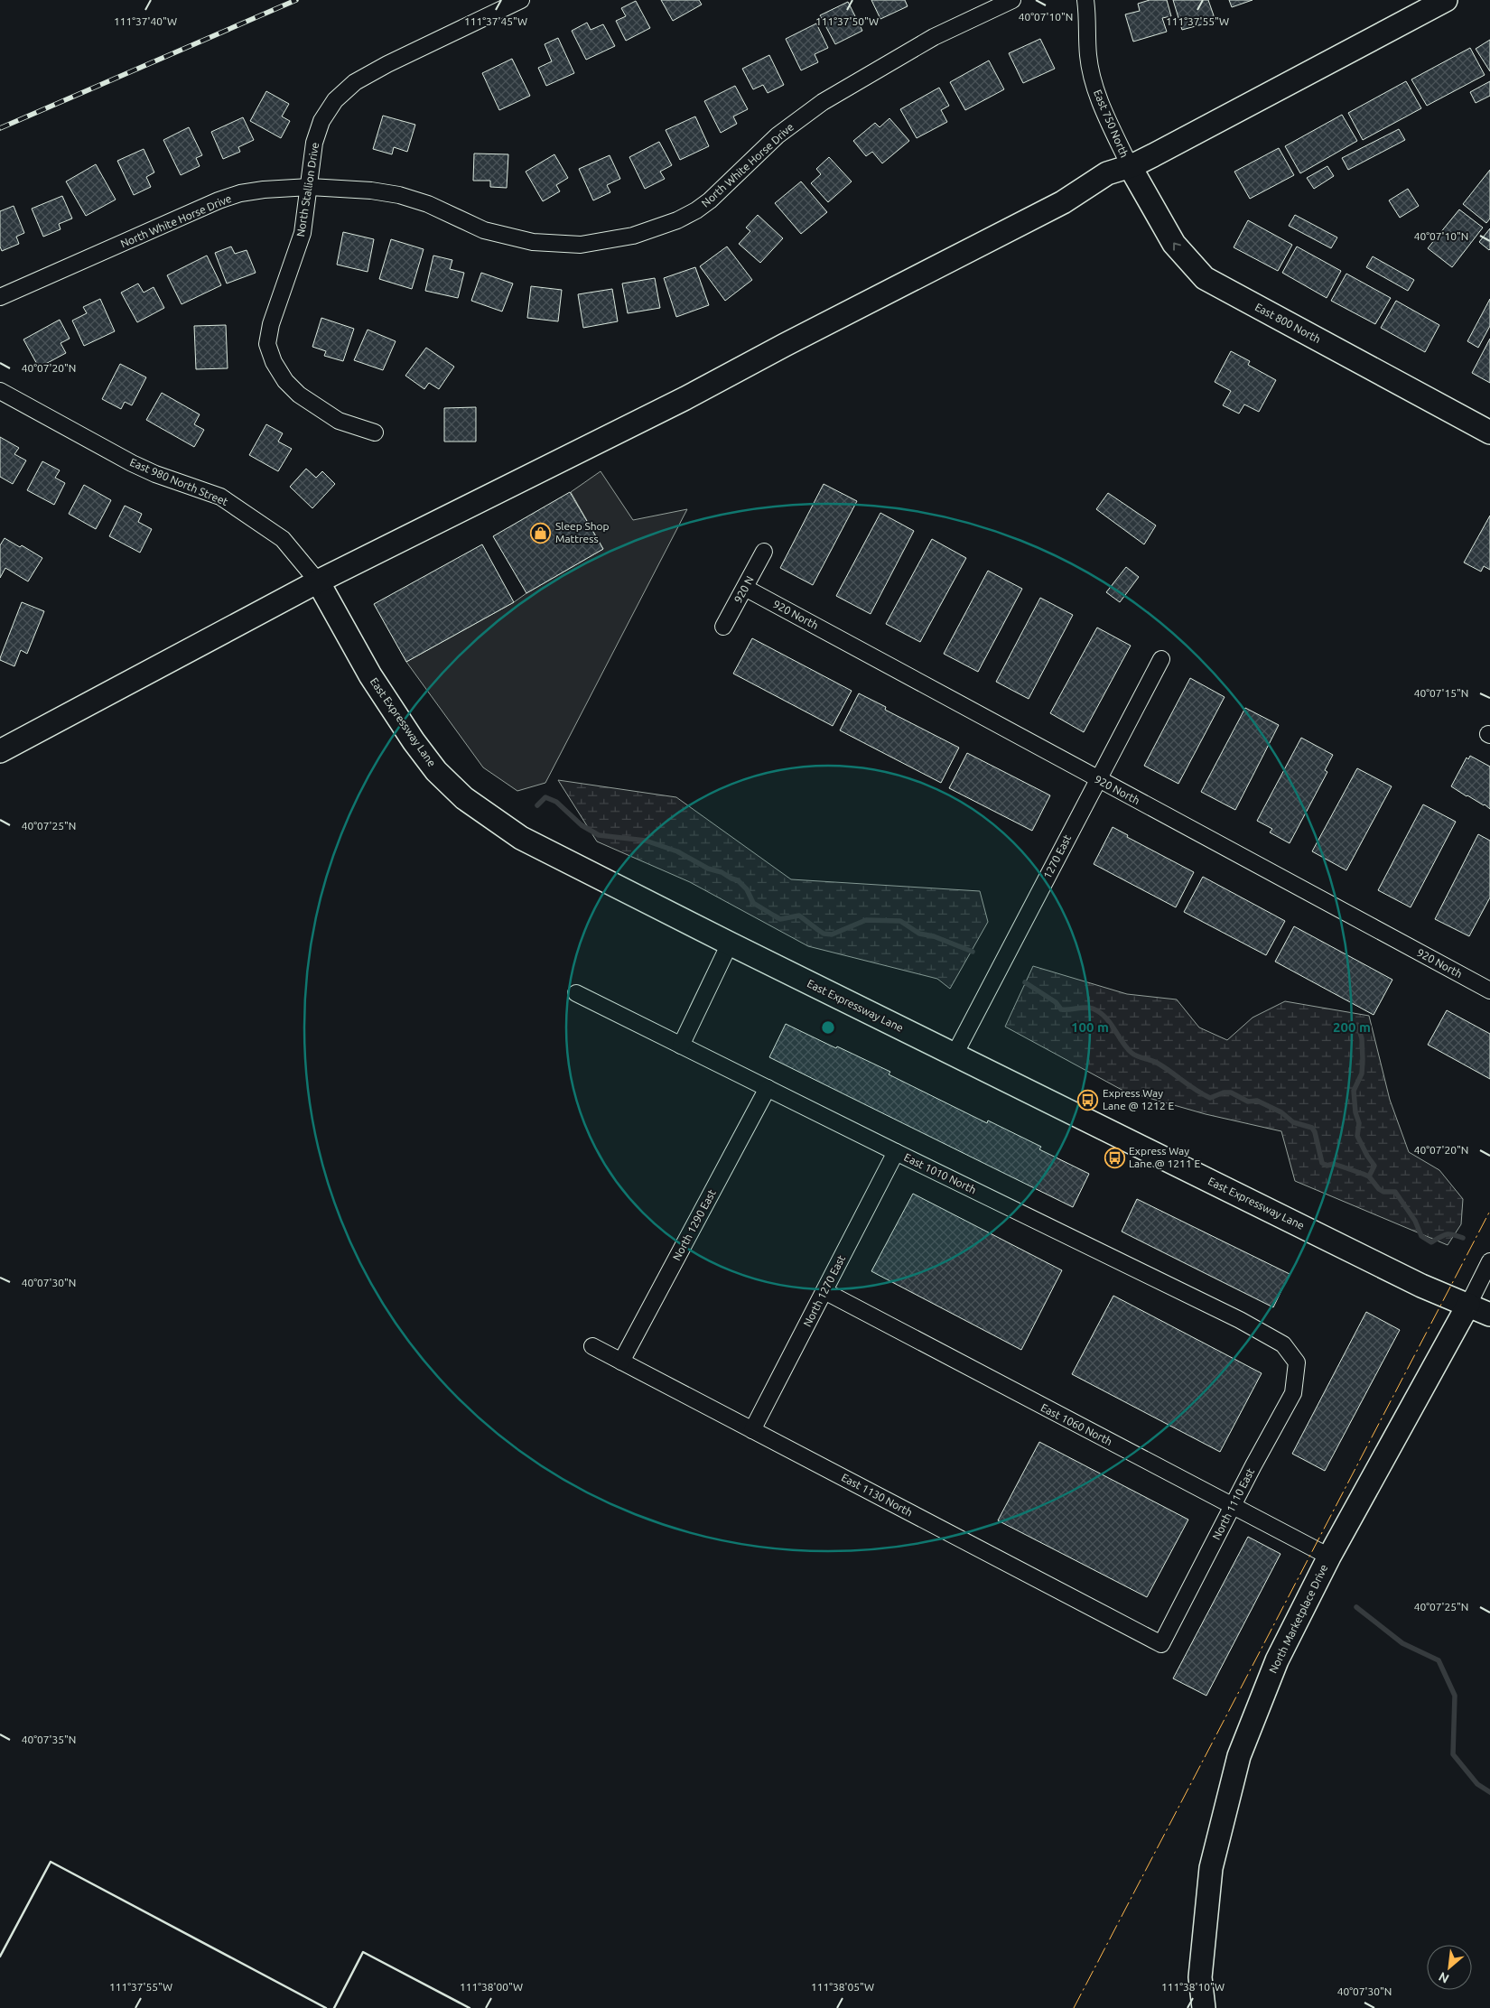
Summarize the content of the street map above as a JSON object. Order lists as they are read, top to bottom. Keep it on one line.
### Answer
{"streets":{"street":["East 750 North","North White Horse Drive","North Stallion Drive","East 800 North","East 980 North Street","920 N","920 North","East Expressway Lane","1270 East","East 1010 North","North 1290 East","North 1270 East","East 1060 North","East 1130 North","North 1110 East","North Marketplace Drive"]},"crossings":[["East 750 North","East 800 North"],["North White Horse Drive","North Stallion Drive"],["East 980 North Street","East Expressway Lane"],["920 N","920 North"],["920 North","1270 East"],["East Expressway Lane","1270 East"],["East Expressway Lane","North Marketplace Drive"],["East 1010 North","North 1290 East"],["East 1010 North","North 1270 East"],["East 1010 North","North 1110 East"],["North 1290 East","East 1130 North"],["North 1270 East","East 1060 North"],["North 1270 East","East 1130 North"],["East 1060 North","North 1110 East"],["East 1060 North","North Marketplace Drive"],["East 1130 North","North 1110 East"]],"one_way":["East 800 North"],"places":{"shop":["Sleep Shop Mattress"],"bus stop":["Express Way Lane @ 1212 E","Express Way Lane @ 1211 E"]},"north":"bottom left","coordinates":["40°07'10\"N","111°37'40\"W","111°37'45\"W","111°37'50\"W","111°37'55\"W","40°07'20\"N","40°07'15\"N","40°07'25\"N","40°07'30\"N","40°07'35\"N","111°38'00\"W","111°38'05\"W","111°38'10\"W"],"rings":["100 m","200 m"]}
